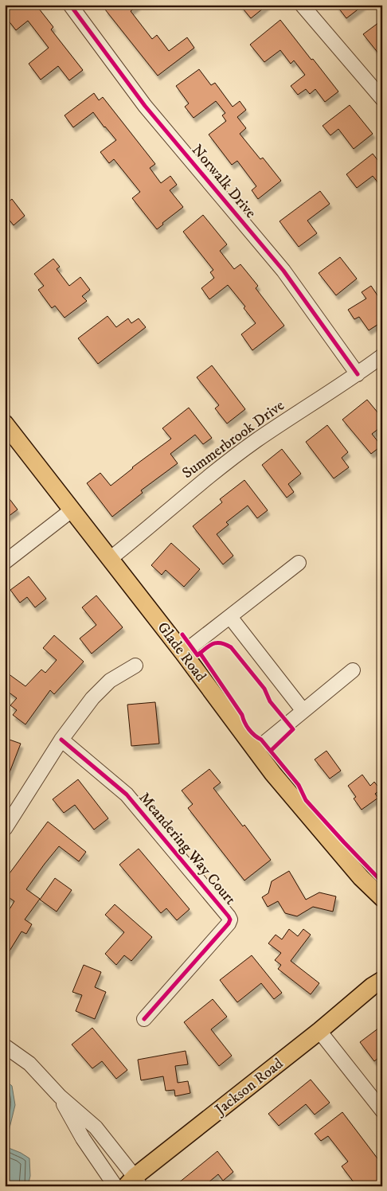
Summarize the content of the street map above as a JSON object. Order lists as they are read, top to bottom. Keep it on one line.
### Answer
{"streets":{"main road":["Glade Road","Jackson Road"],"street":["Norwalk Drive","Summerbrook Drive","Meandering Way Court"]},"crossings":[["Norwalk Drive","Summerbrook Drive"],["Summerbrook Drive","Glade Road"]]}
